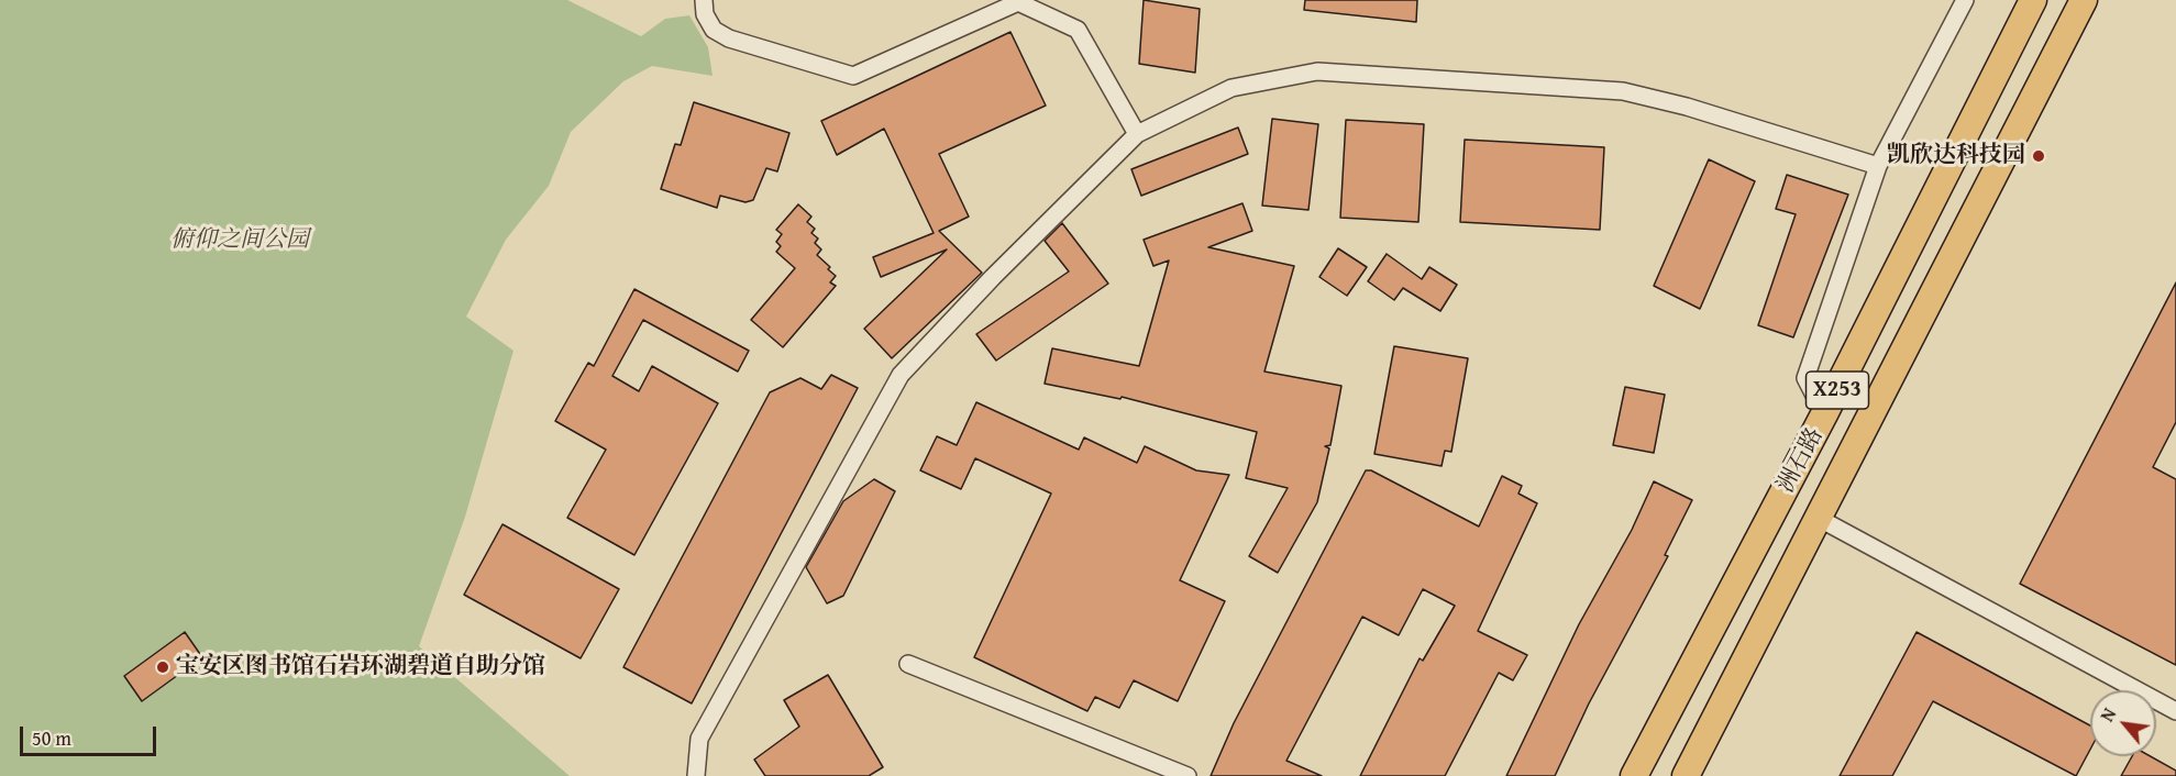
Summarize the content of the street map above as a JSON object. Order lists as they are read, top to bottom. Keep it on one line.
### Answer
{"streets":{"main road":["X253","洲石路"]},"parks":["俯仰之间公园"],"places":["凯欣达科技园","宝安区图书馆石岩环湖碧道自助分馆"],"scale_bar":"50 m","north":"top left"}
